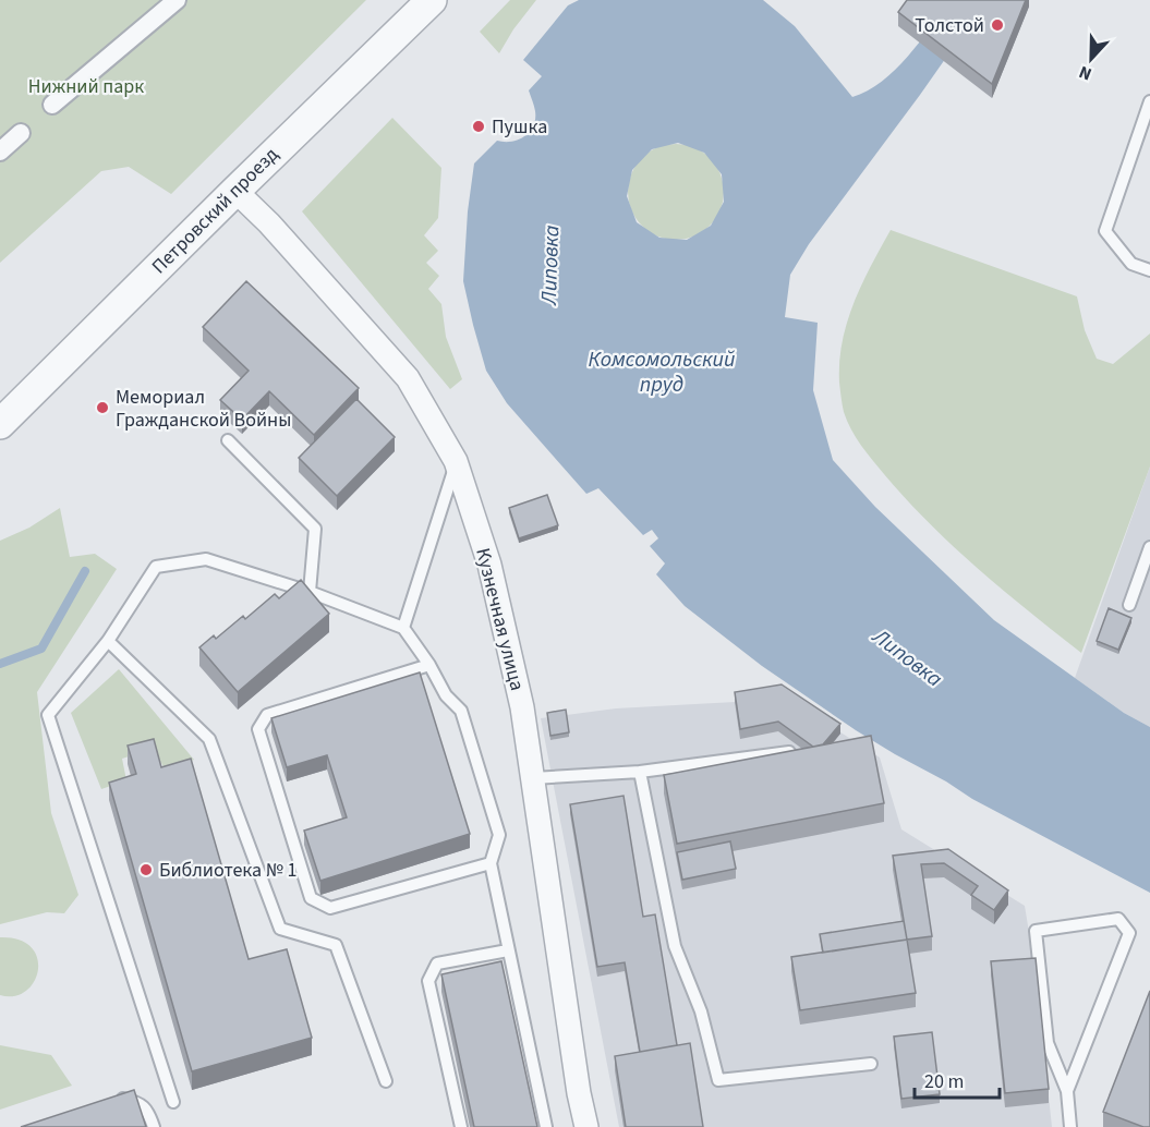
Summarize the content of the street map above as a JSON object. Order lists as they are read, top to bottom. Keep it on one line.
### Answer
{"streets":{"street":["Петровский проезд","Кузнечная улица"]},"crossings":[["Петровский проезд","Кузнечная улица"]],"water":["Липовка","Комсомольский пруд"],"parks":["Нижний парк"],"places":["Толстой","Пушка","Мемориал Гражданской Войны","Библиотека № 1"],"scale_bar":"20 m","north":"bottom"}
